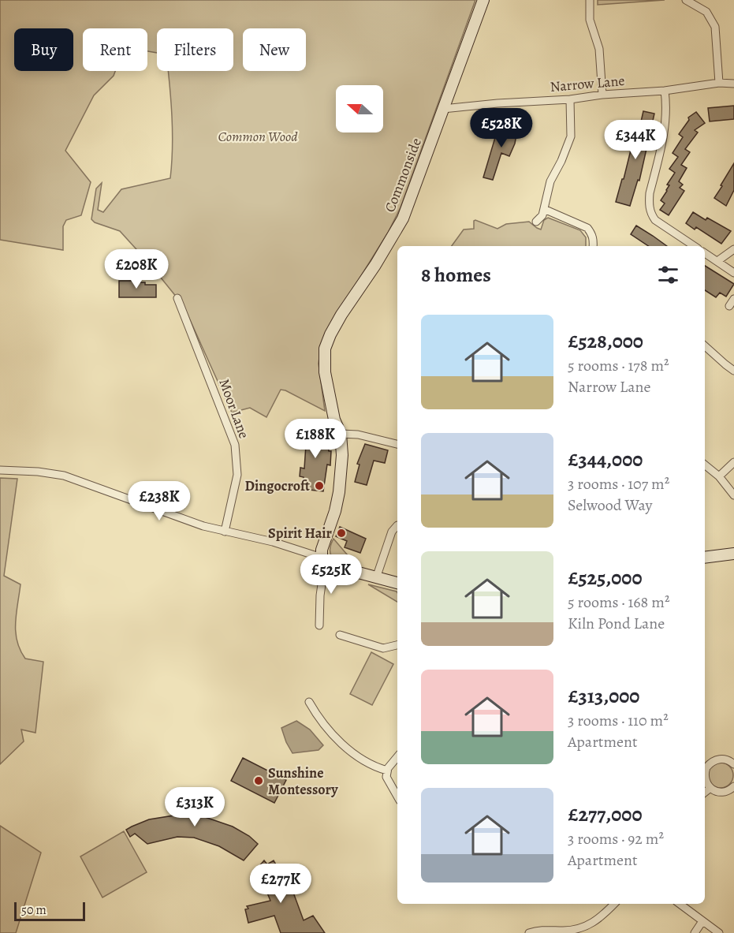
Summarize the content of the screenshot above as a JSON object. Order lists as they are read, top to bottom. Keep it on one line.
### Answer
{"streets":{"street":["Narrow Lane","Commonside","Moor Lane"]},"crossings":[["Narrow Lane","Commonside"]],"parks":["Common Wood"],"places":["Dingocroft","Spirit Hair","Sunshine Montessory"],"scale_bar":"50 m","north":"left","page":{"chip":["Buy","Rent","Filters","New"],"price":["£528K","£344K","£208K","£188K","£238K","£525K","£313K","£277K"],"heading":"8 homes","list":[{"name":"£528,000","note":"5 rooms · 178 m² · Narrow Lane"},{"name":"£344,000","note":"3 rooms · 107 m² · Selwood Way"},{"name":"£525,000","note":"5 rooms · 168 m² · Kiln Pond Lane"},{"name":"£313,000","note":"3 rooms · 110 m² · Apartment"},{"name":"£277,000","note":"3 rooms · 92 m² · Apartment"}],"scale":"50 m"}}
